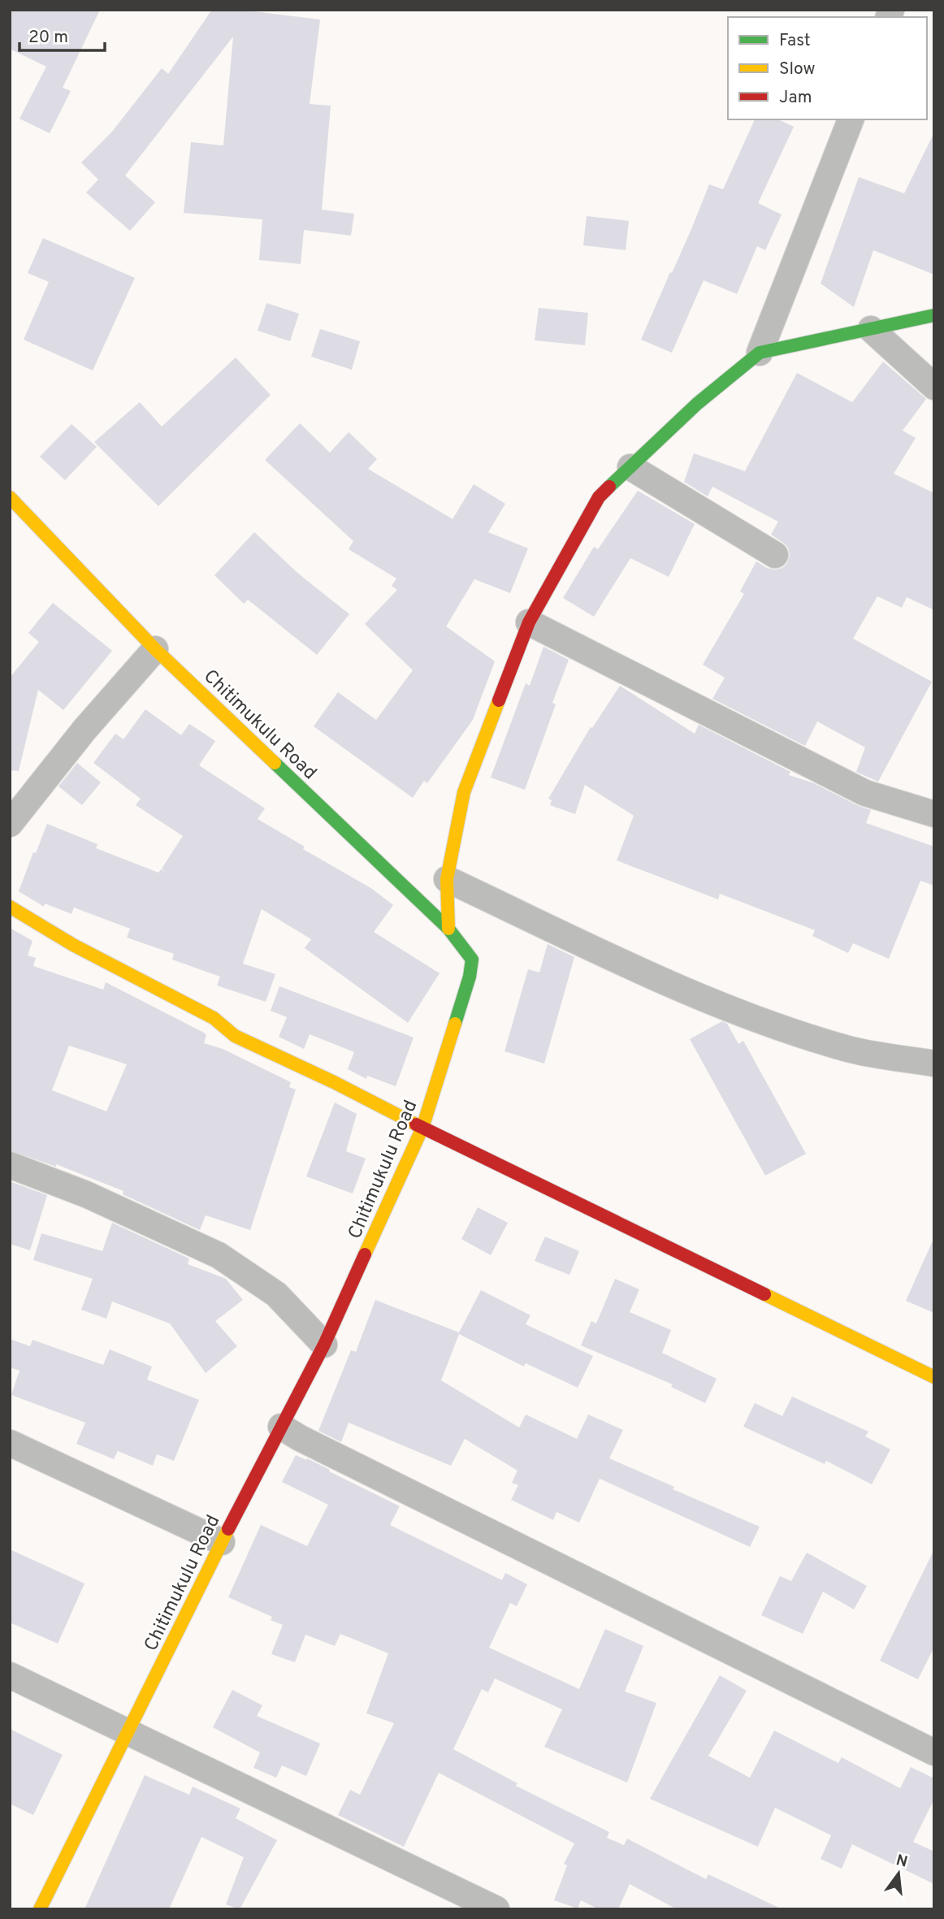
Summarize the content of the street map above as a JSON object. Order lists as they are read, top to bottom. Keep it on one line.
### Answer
{"streets":{"street":["Chitimukulu Road"]},"legend":["Fast","Slow","Jam"],"scale_bar":"20 m","north":"top"}
